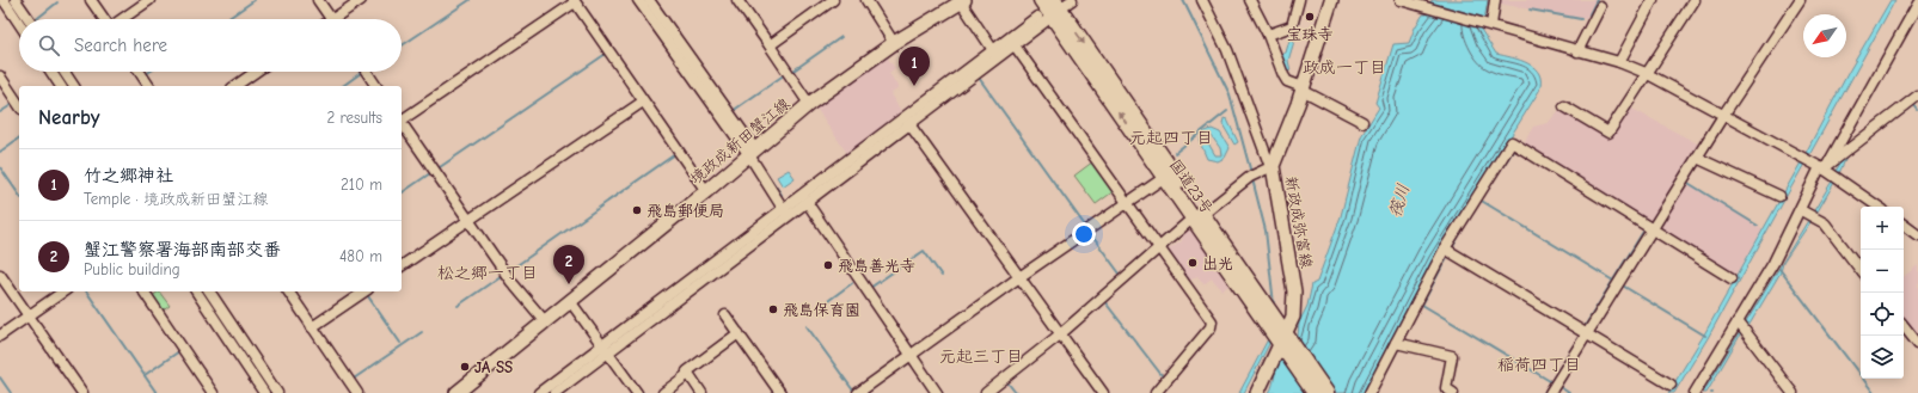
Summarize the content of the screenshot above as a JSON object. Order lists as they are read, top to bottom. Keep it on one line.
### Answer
{"streets":{"highway":["国道23号"],"main road":["境政成新田蟹江線","新政成弥富線"]},"crossings":[["国道23号","新政成弥富線"]],"districts":["政成一丁目","元起四丁目","松之郷一丁目","元起三丁目","稲荷四丁目"],"water":["筏川"],"places":["宝珠寺","飛島郵便局","出光","飛島善光寺","飛島保育園","JA SS"],"north":"bottom left","page":{"search":"Search here","pins":["1","2"],"heading":["Nearby","2 results"],"list":[{"mark":"1","name":"竹之郷神社","note":"Temple · 境政成新田蟹江線","value":"210 m"},{"mark":"2","name":"蟹江警察署海部南部交番","note":"Public building","value":"480 m"}],"map_buttons":["+","−"]}}
